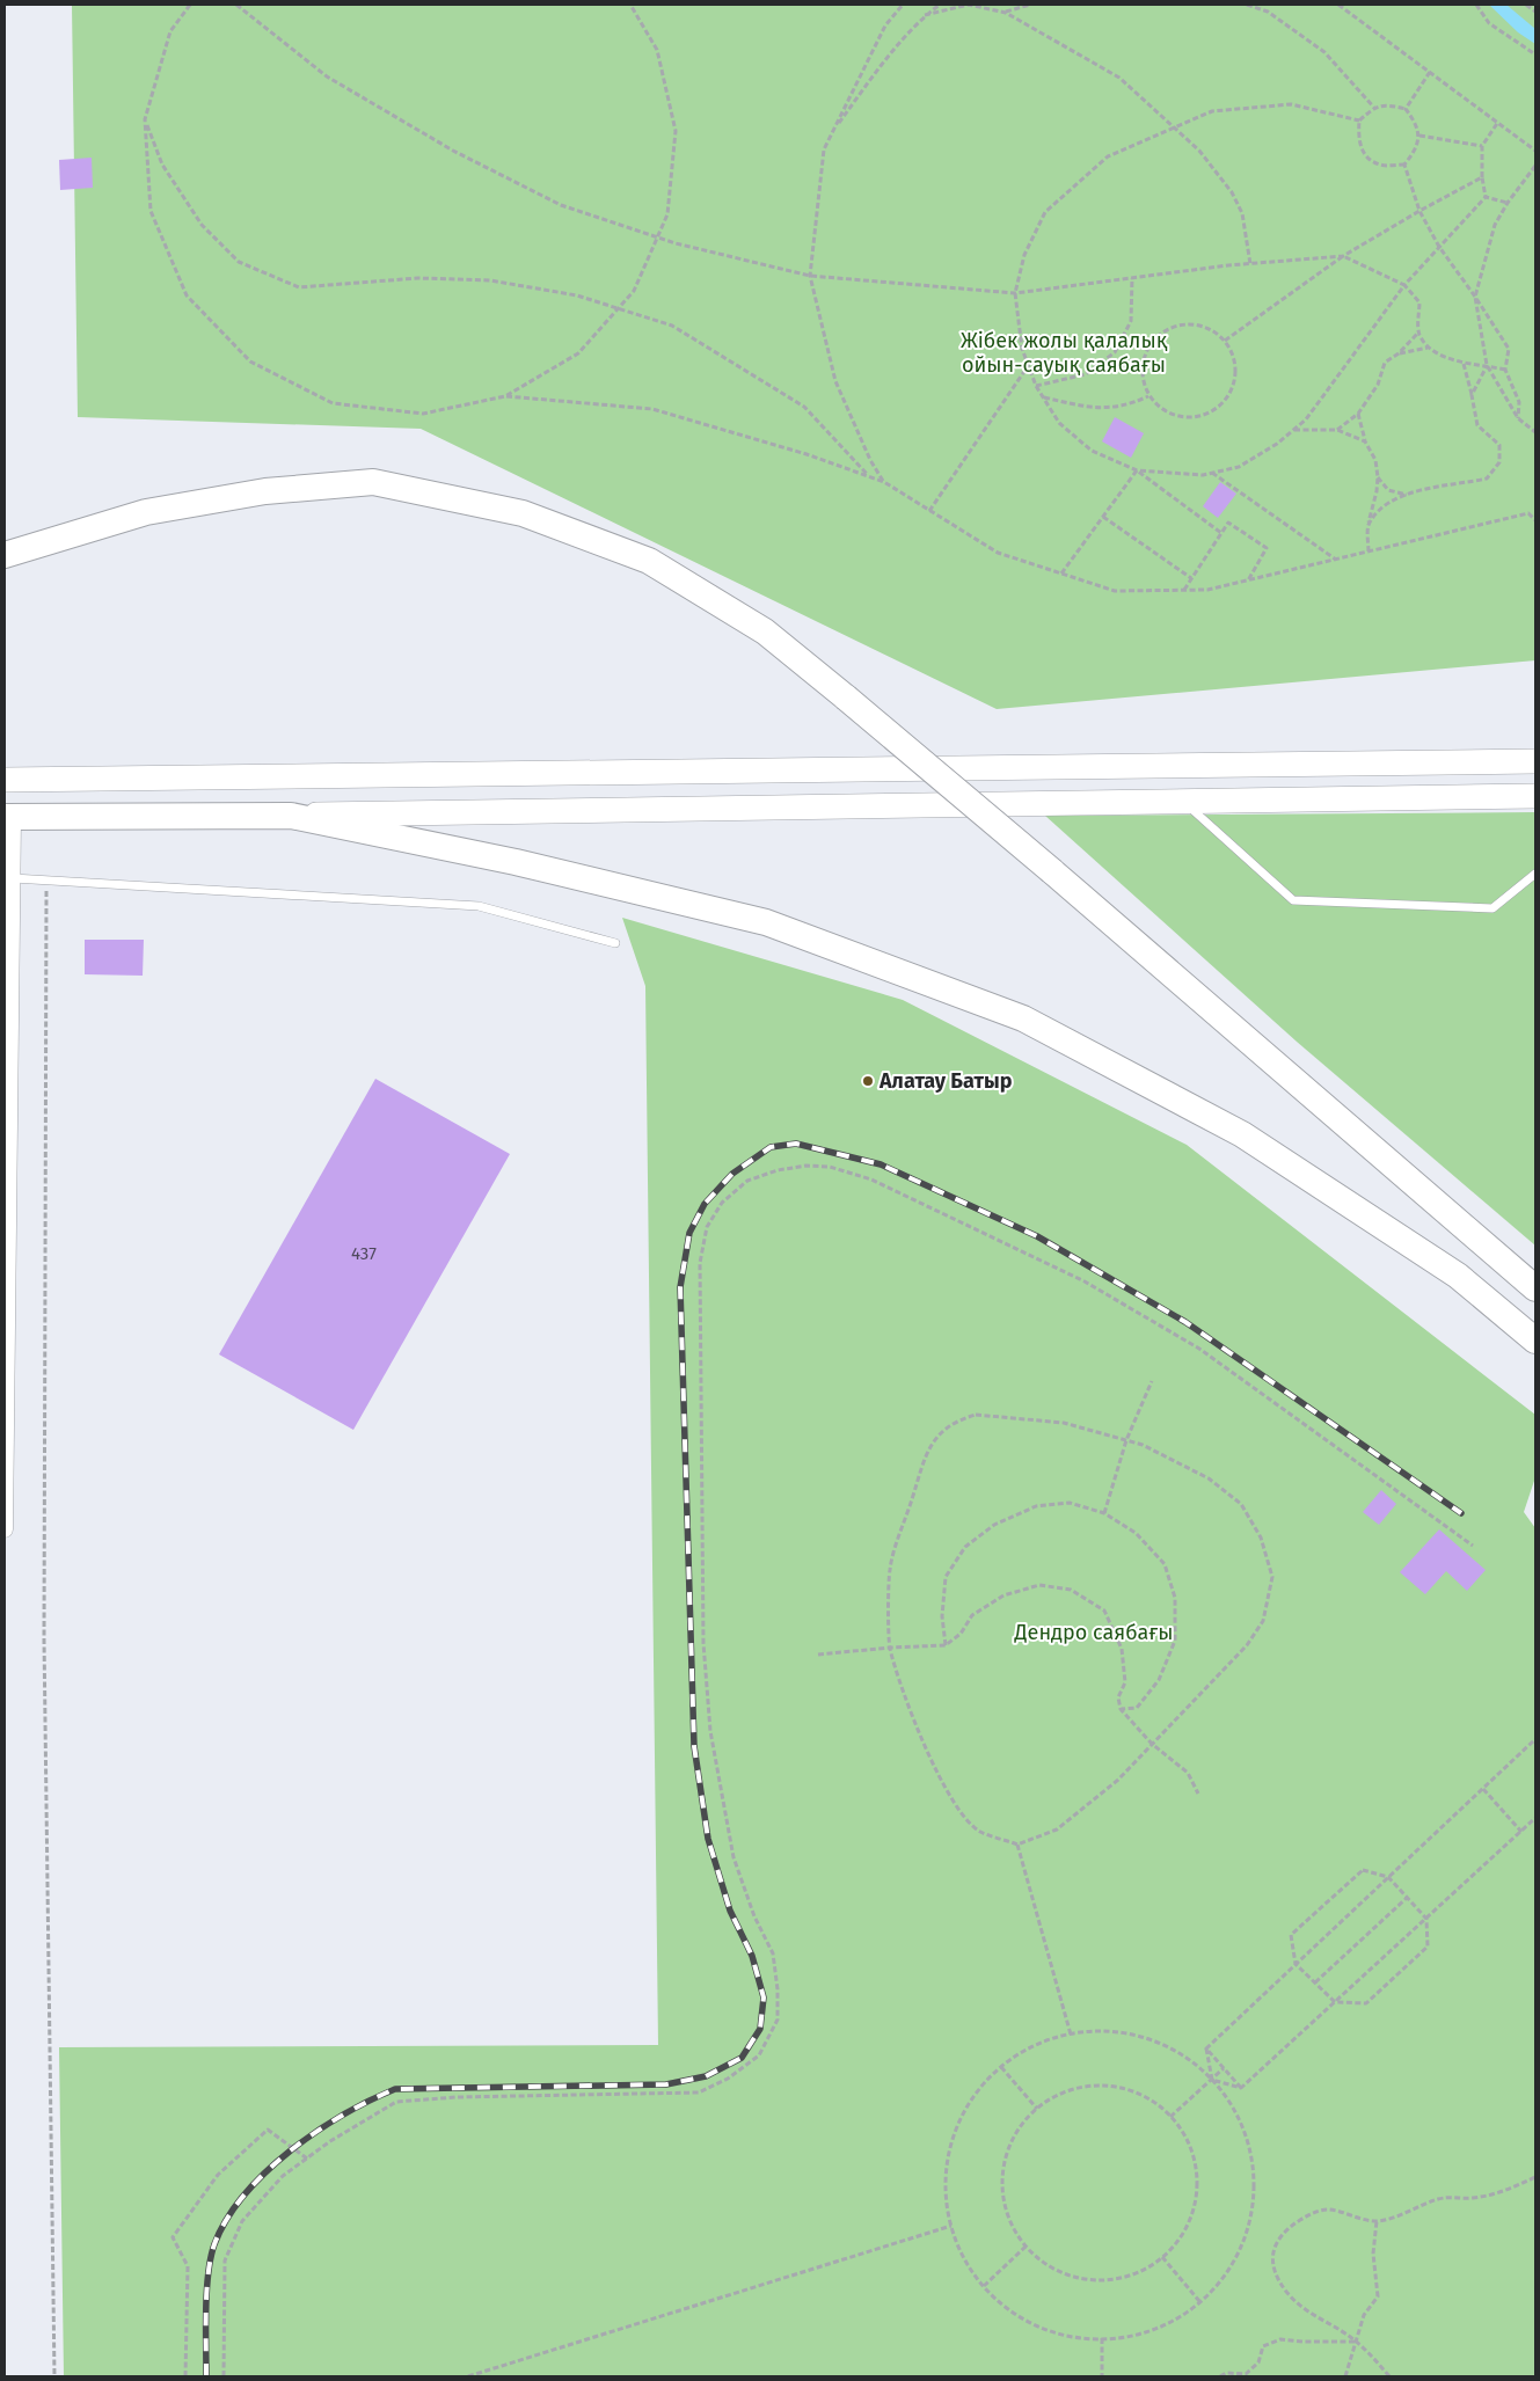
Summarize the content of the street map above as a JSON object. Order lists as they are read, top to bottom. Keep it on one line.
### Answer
{"parks":["Жібек жолы қалалық ойын-сауық саябағы","Дендро саябағы"],"places":["Алатау Батыр"],"house_numbers":["437"]}
